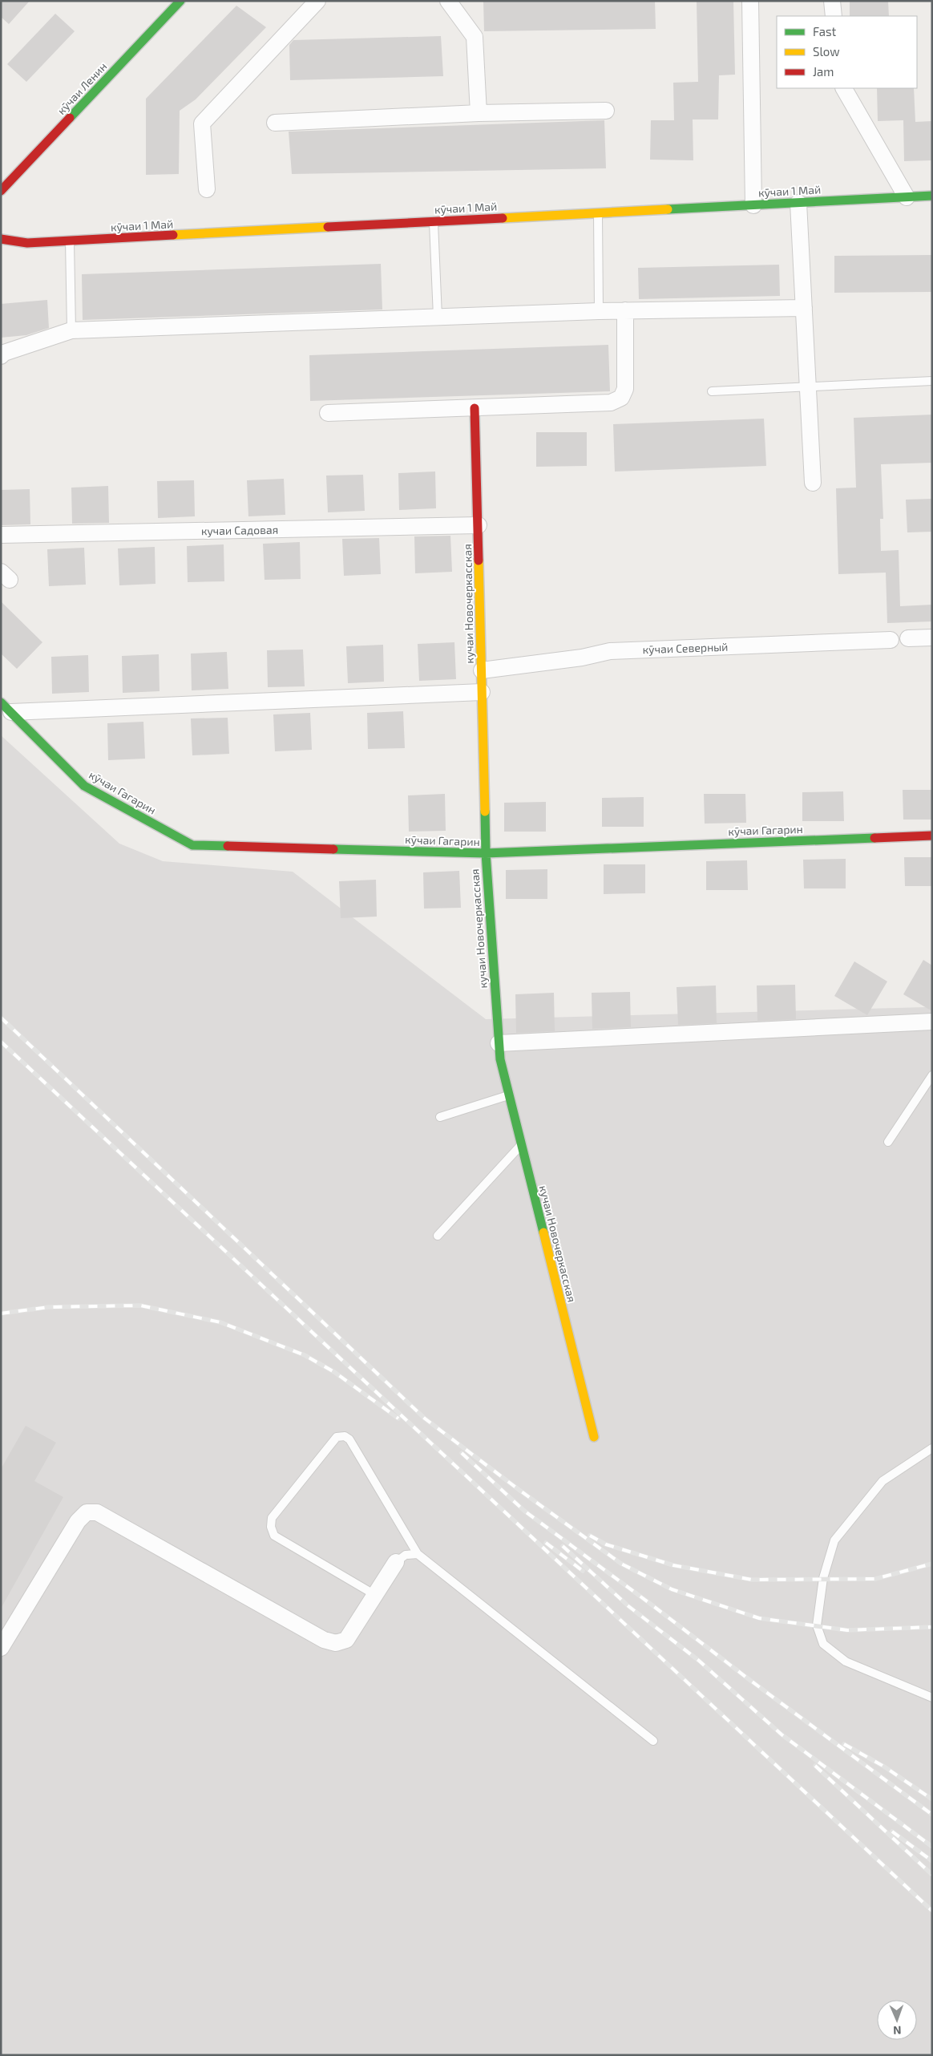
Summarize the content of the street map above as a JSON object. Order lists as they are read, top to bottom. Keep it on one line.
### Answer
{"streets":{"street":["кӯчаи Ленин","кӯчаи 1 Май","кучаи Садовая","кучаи Новочеркасская","кӯчаи Северный","кӯчаи Гагарин"]},"crossings":[["кучаи Садовая","кучаи Новочеркасская"],["кучаи Новочеркасская","кӯчаи Северный"],["кучаи Новочеркасская","кӯчаи Гагарин"]],"legend":["Fast","Slow","Jam"],"north":"bottom"}
